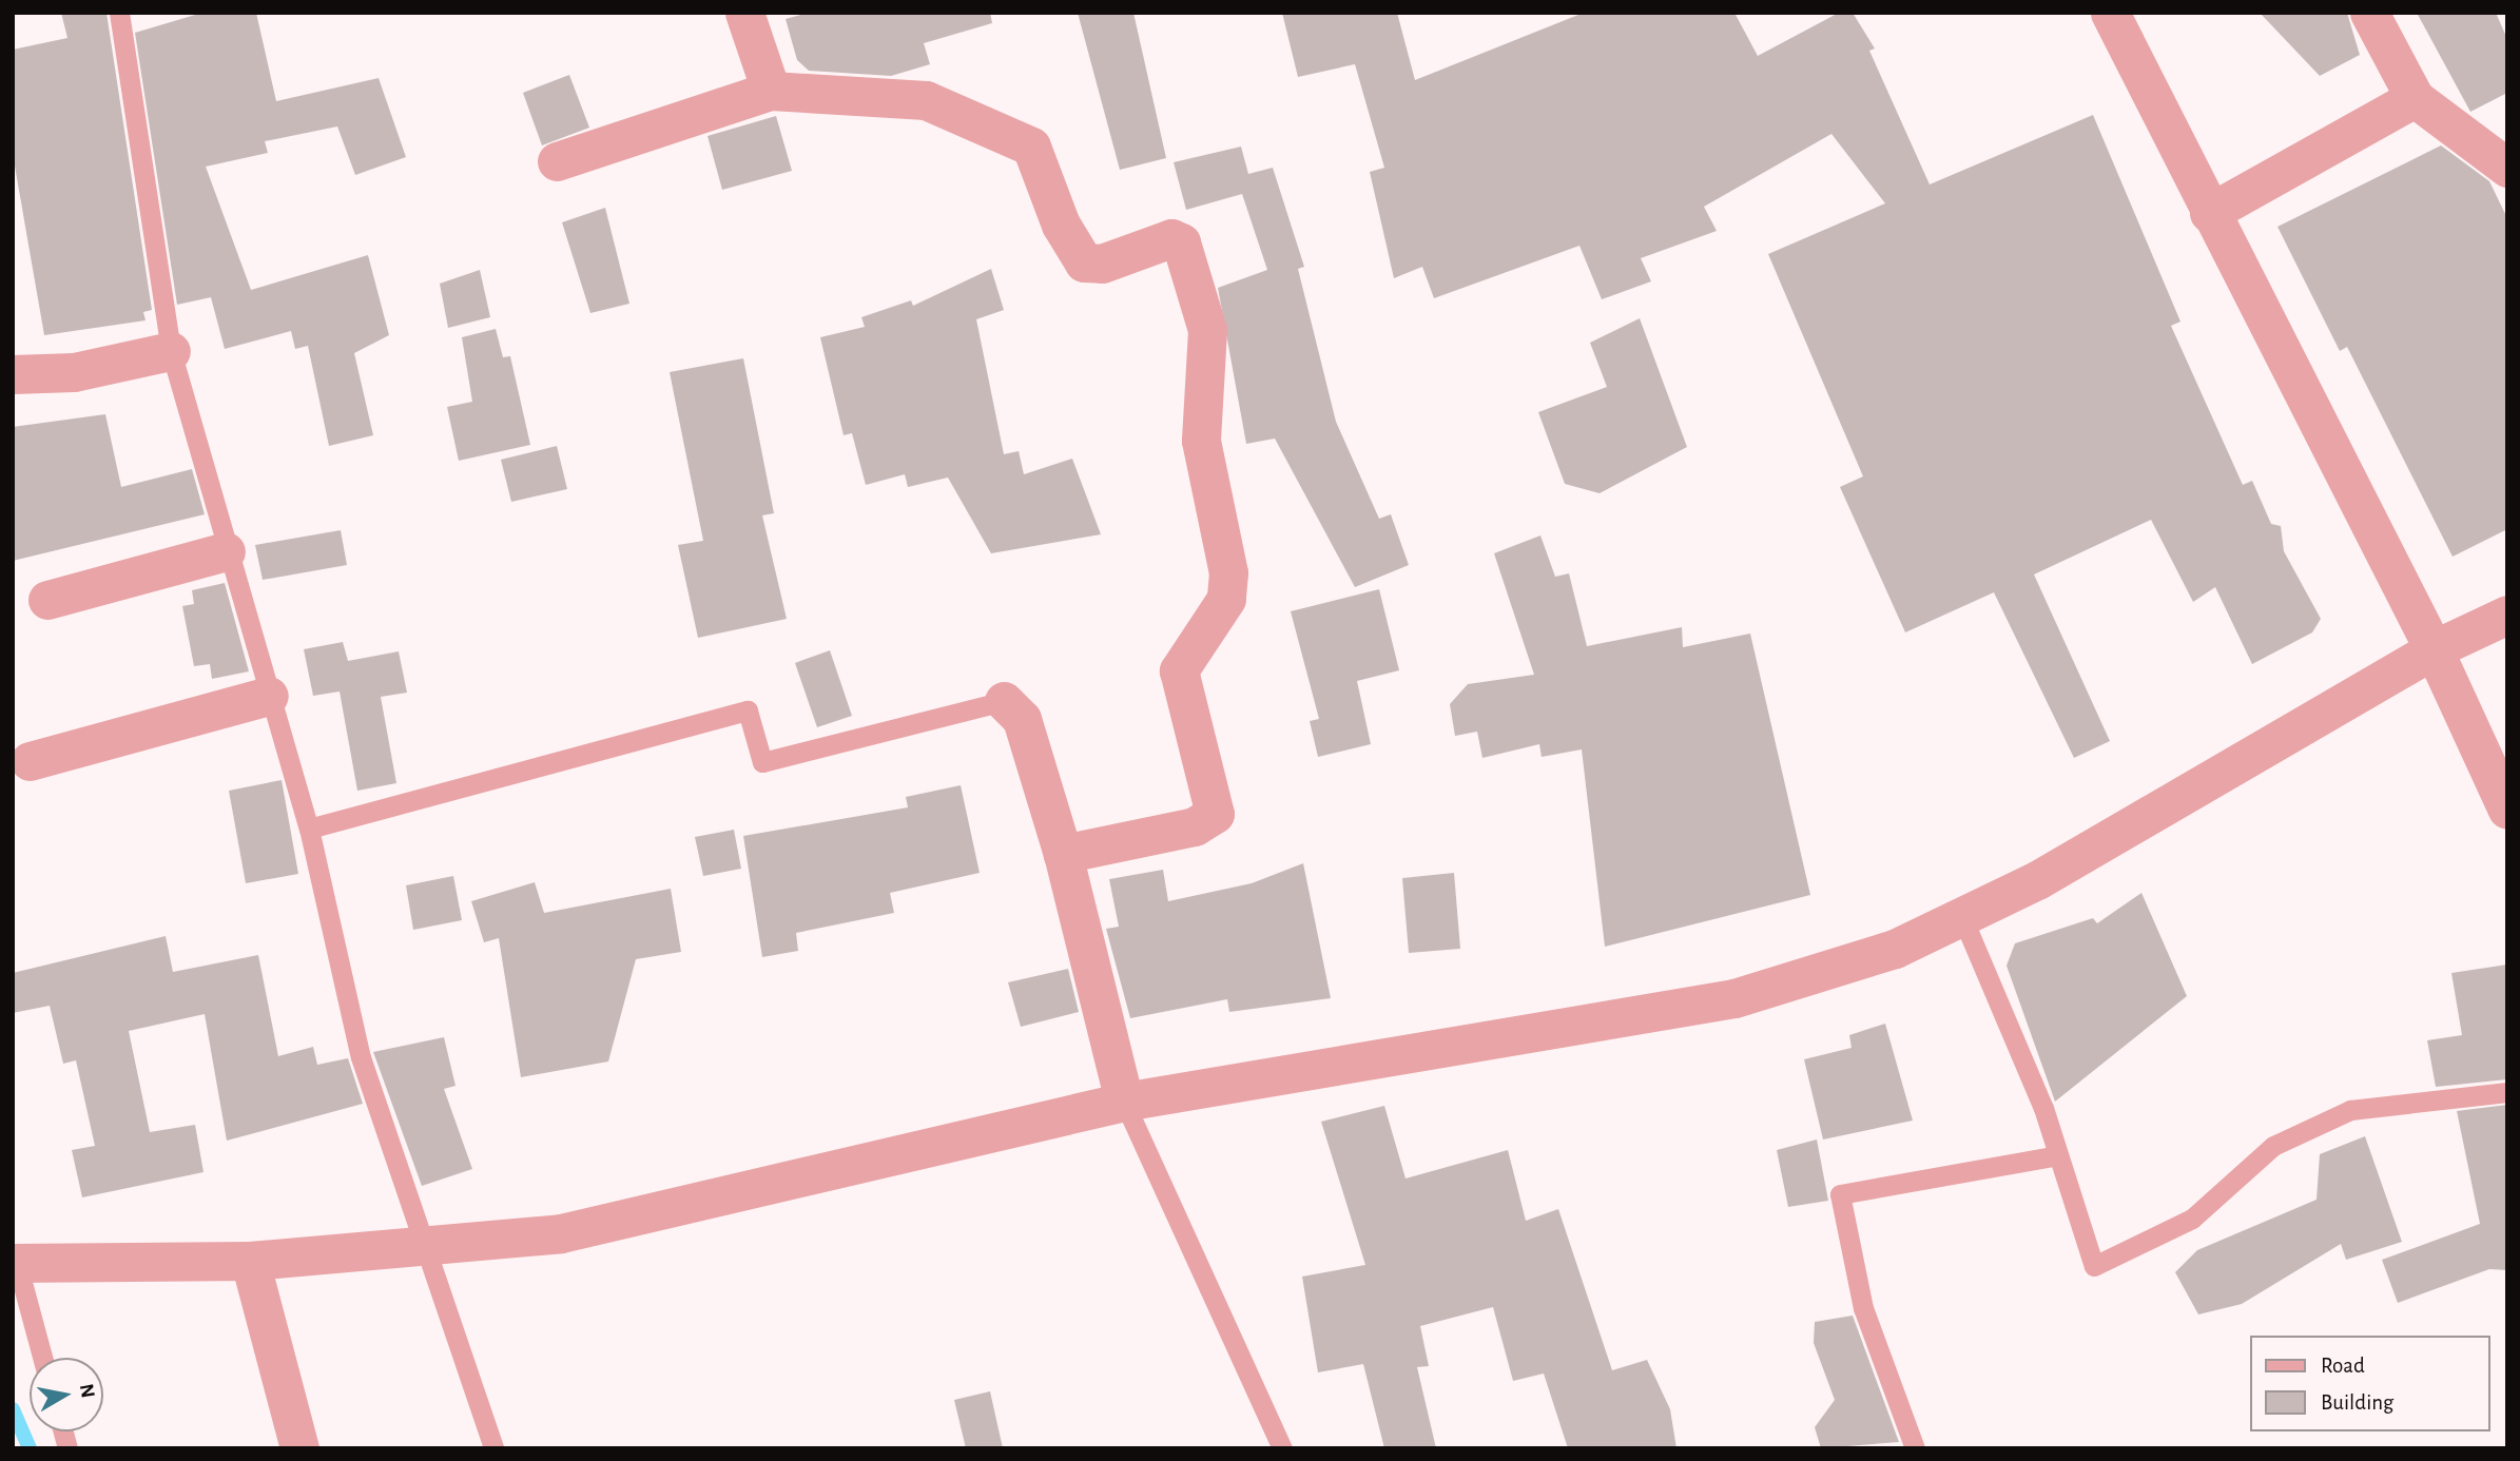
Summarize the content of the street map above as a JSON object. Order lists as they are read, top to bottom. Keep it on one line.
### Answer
{"legend":["Road","Building"],"north":"right"}
